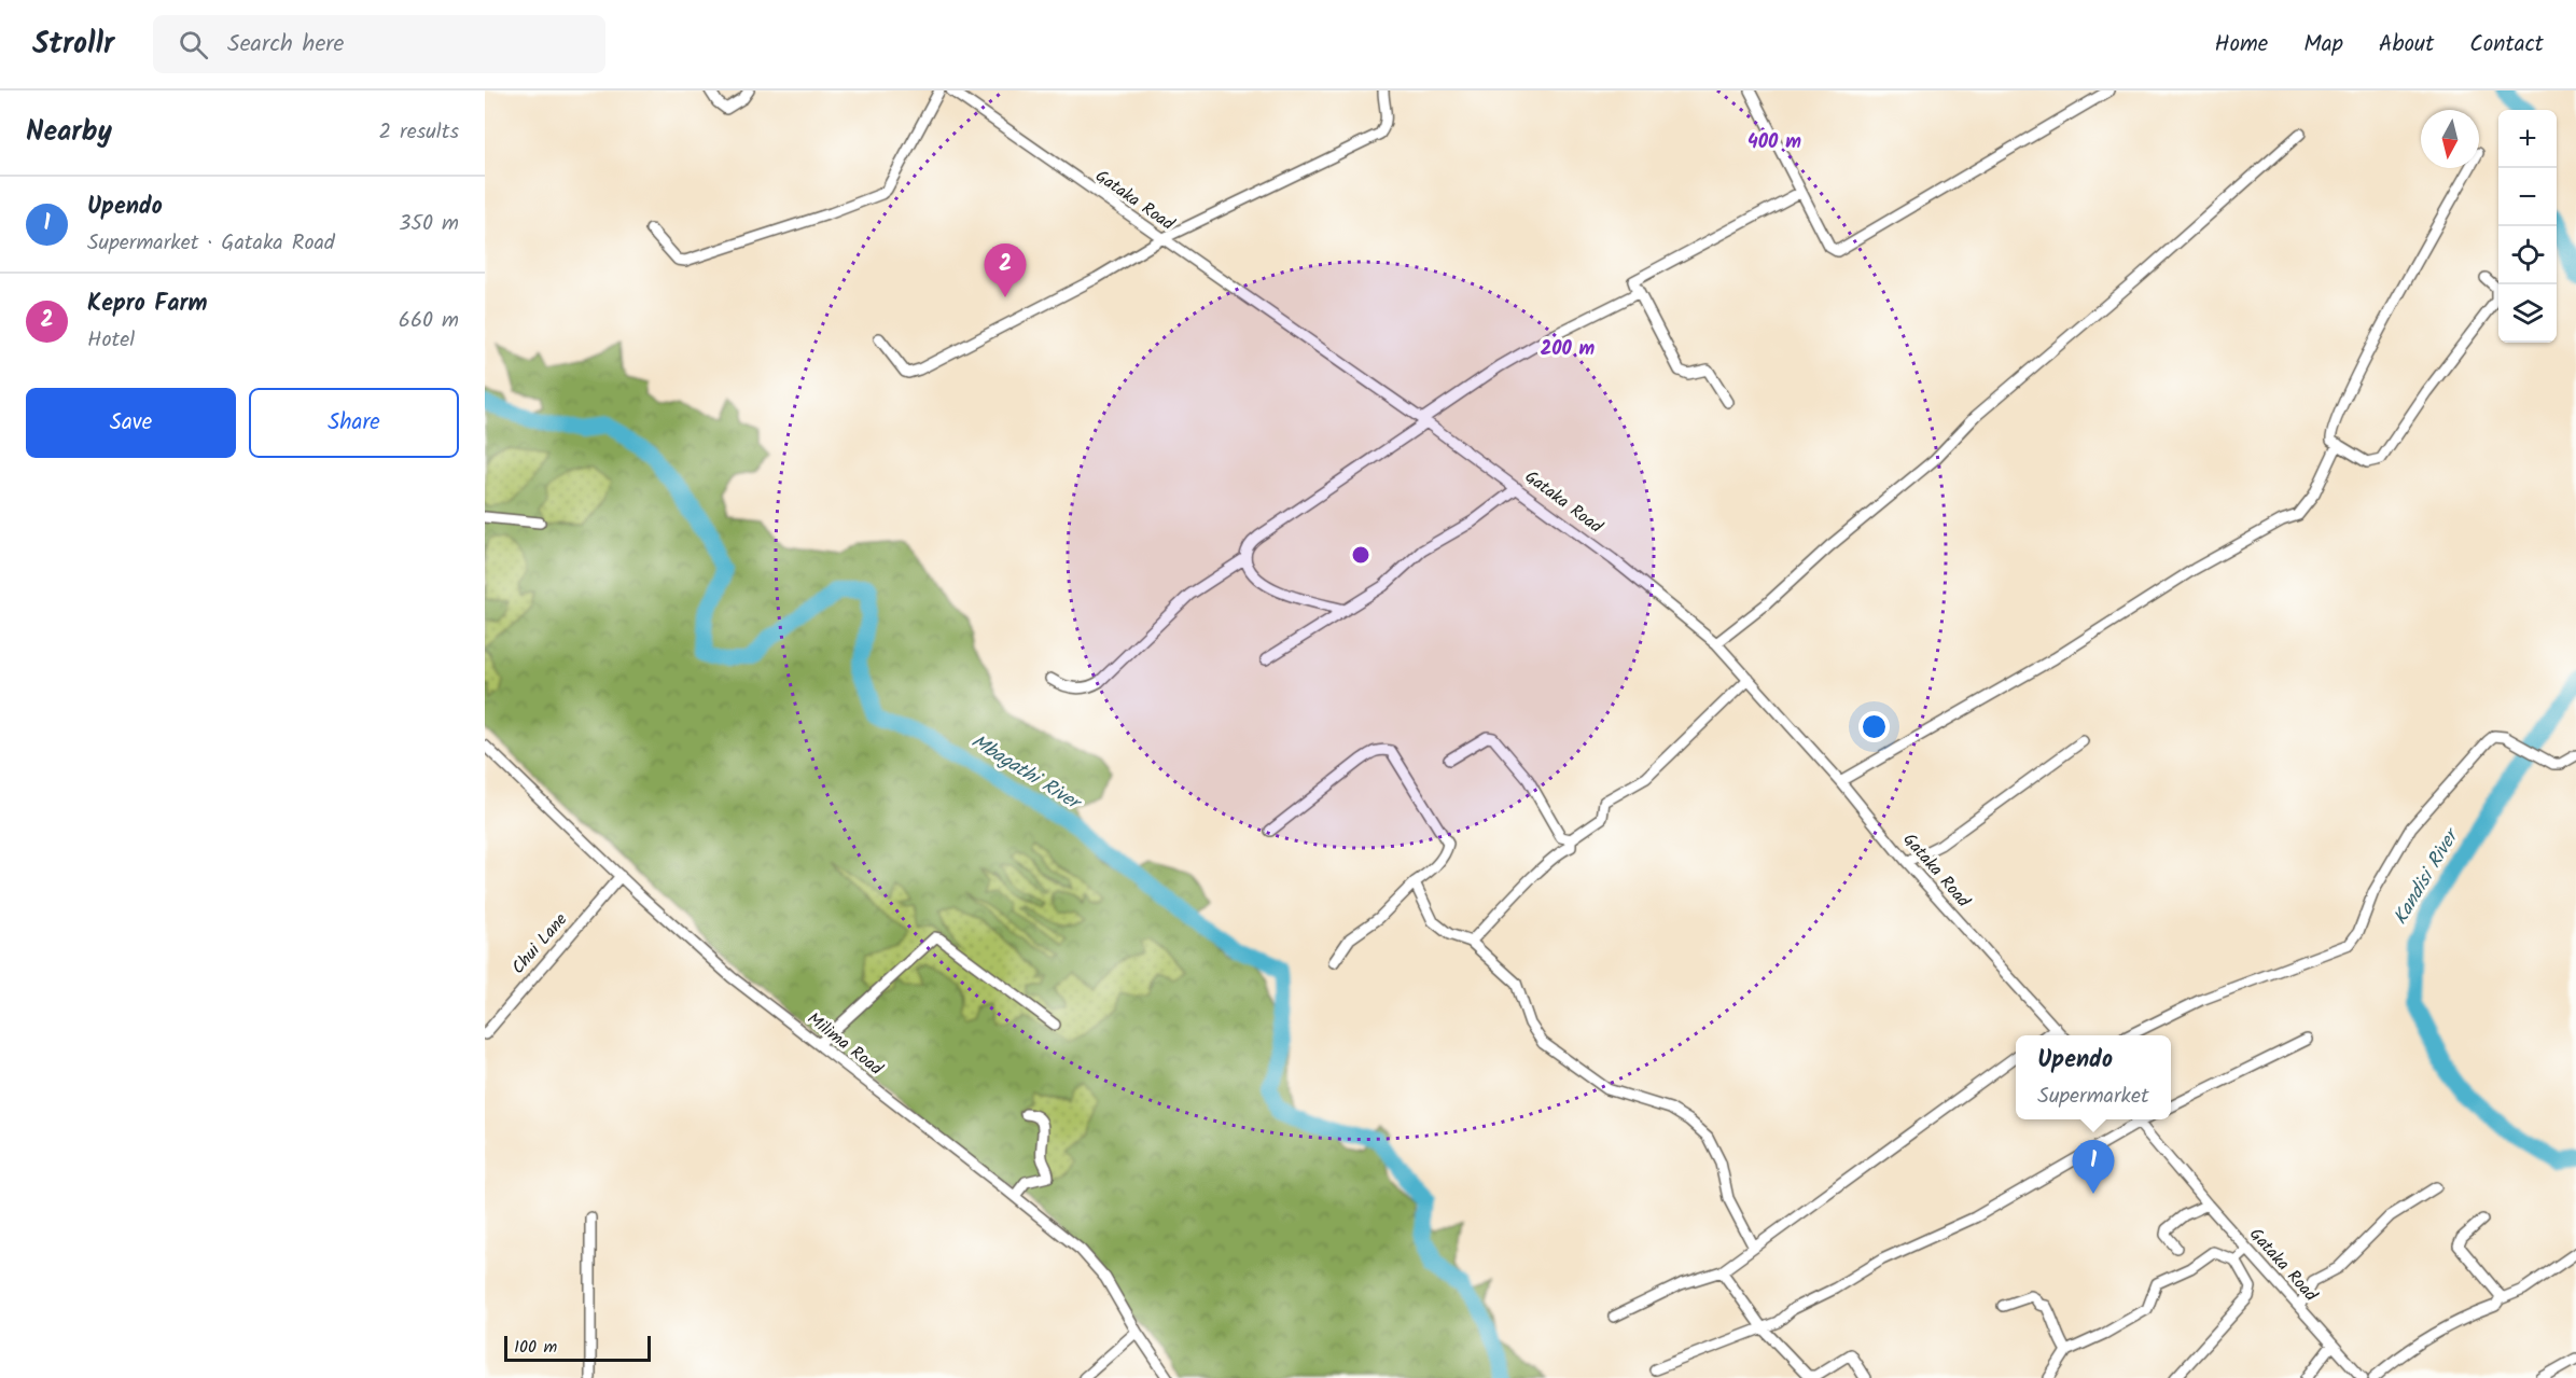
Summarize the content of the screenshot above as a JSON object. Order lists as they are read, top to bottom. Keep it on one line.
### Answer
{"streets":{"street":["Gataka Road","Chui Lane","Milima Road"]},"crossings":[["Chui Lane","Milima Road"]],"water":["Mbagathi River","Kandisi River"],"scale_bar":"100 m","north":"bottom","page":{"header":"Strollr","search":"Search here","nav":["Home","Map","About","Contact"],"heading":["Nearby","2 results"],"map_buttons":["+","−"],"list":[{"mark":"1","name":"Upendo","note":"Supermarket · Gataka Road","value":"350 m"},{"mark":"2","name":"Kepro Farm","note":"Hotel","value":"660 m"}],"pins":["2","1"],"buttons":["Save","Share"],"popup":["Upendo","Supermarket"],"scale":"100 m"},"rings":["400 m","200 m"]}
